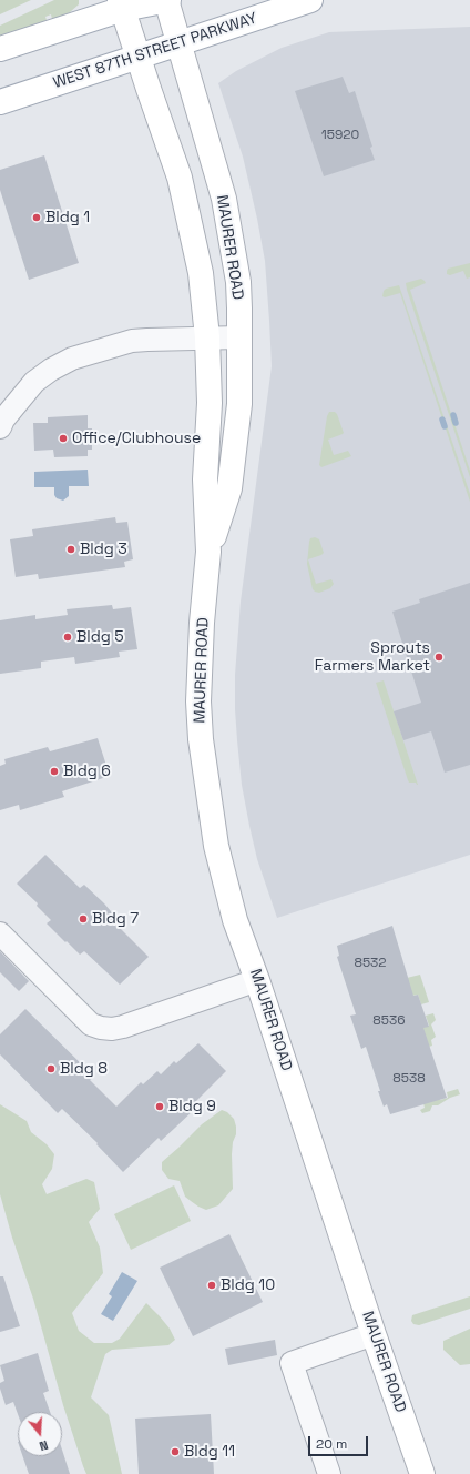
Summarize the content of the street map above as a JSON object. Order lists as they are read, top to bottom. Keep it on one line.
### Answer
{"streets":{"street":["WEST 87TH STREET PARKWAY","MAURER ROAD"]},"crossings":[["WEST 87TH STREET PARKWAY","MAURER ROAD"]],"places":["Bldg 1","Office/Clubhouse","Bldg 3","Bldg 5","Sprouts Farmers Market","Bldg 6","Bldg 7","Bldg 8","Bldg 9","Bldg 10","Bldg 11"],"house_numbers":["15920","8532","8536","8538"],"scale_bar":"20 m","north":"bottom"}
